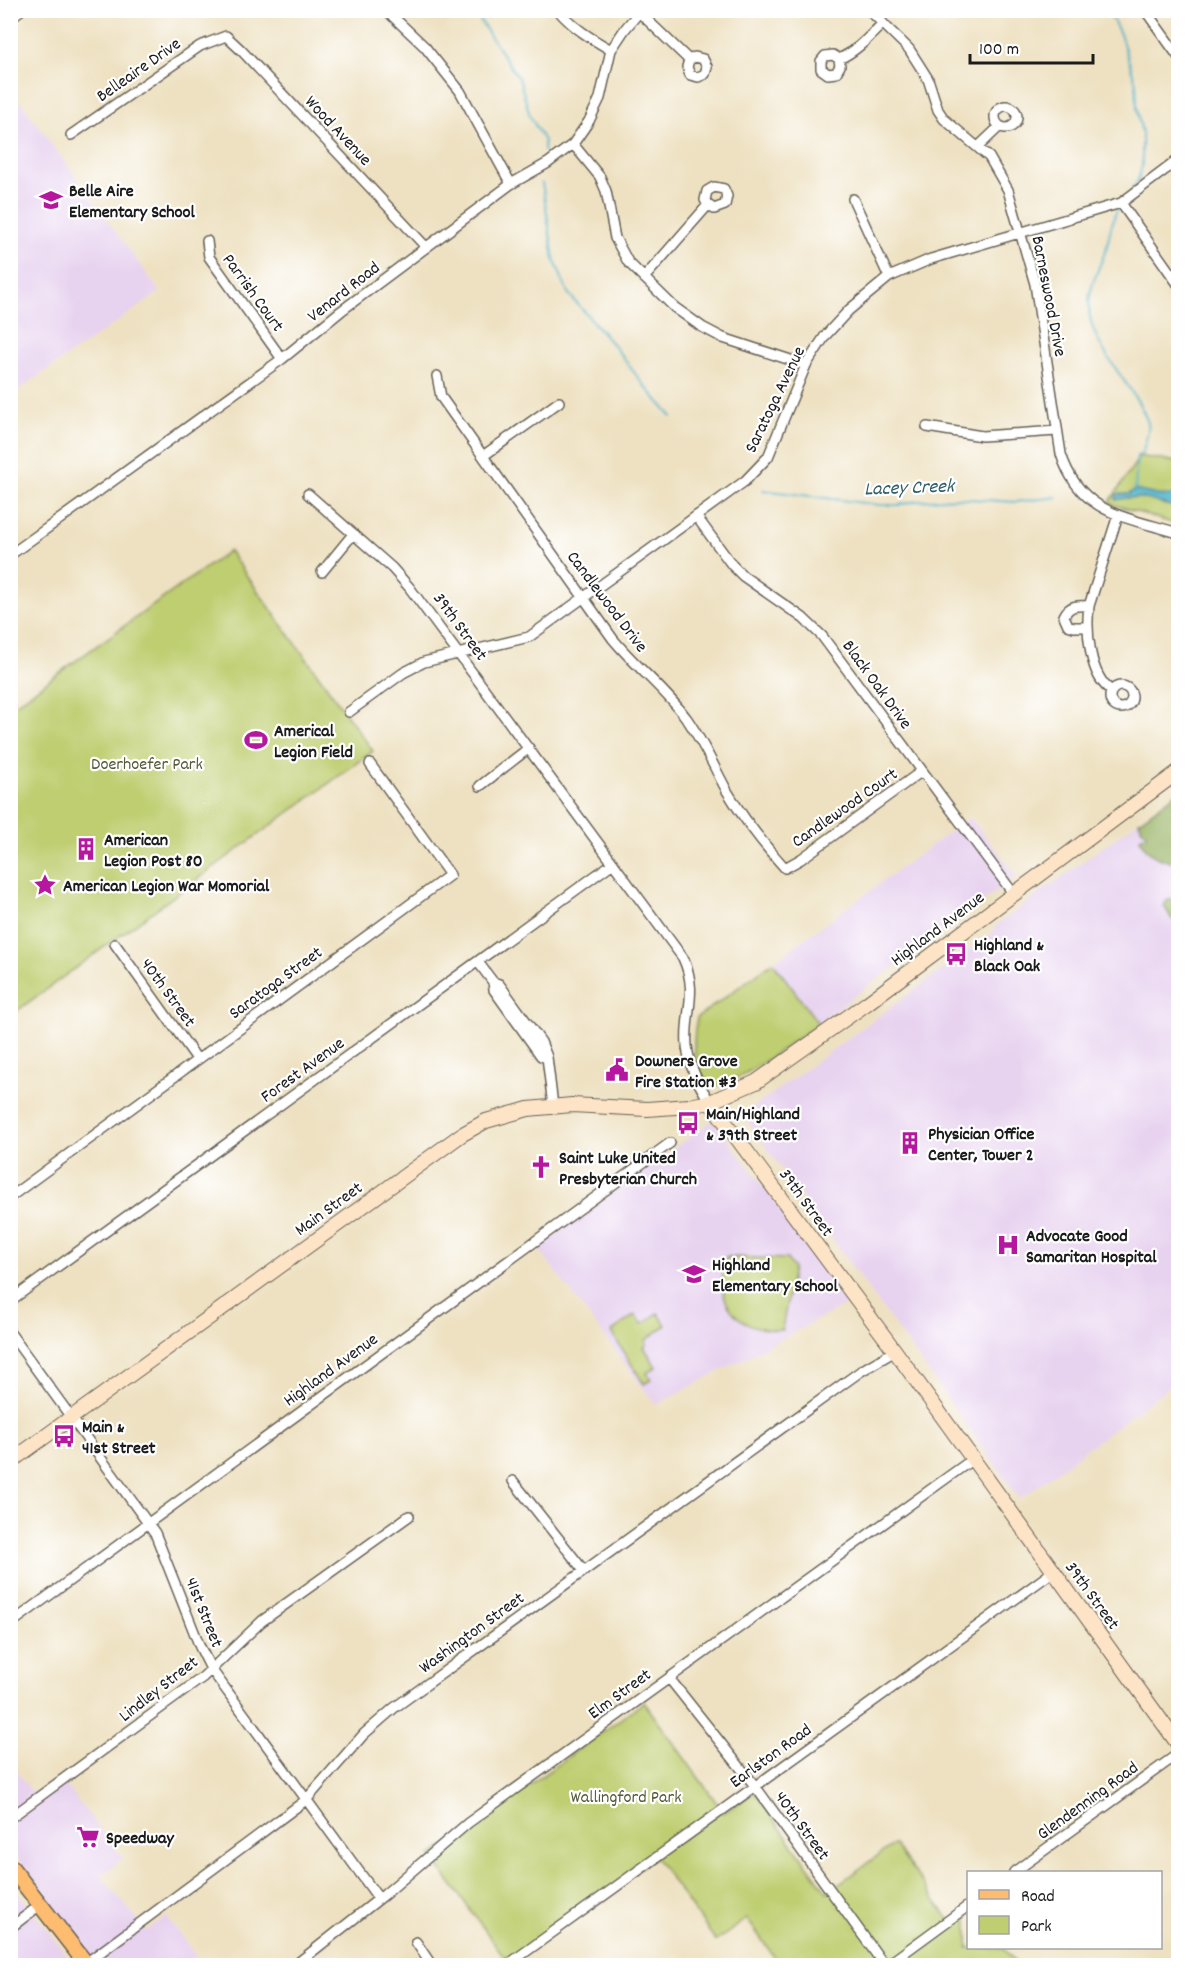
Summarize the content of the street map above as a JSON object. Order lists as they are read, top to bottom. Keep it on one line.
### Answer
{"streets":{"main road":["39th Street","Highland Avenue","Main Street"],"street":["Belleaire Drive","Wood Avenue","Venard Road","Parrish Court","Barneswood Drive","Saratoga Avenue","Candlewood Drive","Black Oak Drive","Candlewood Court","Saratoga Street","40th Street","Forest Avenue","41st Street","Washington Street","Lindley Street","Elm Street","Earlston Road","Glendenning Road"]},"crossings":[["Belleaire Drive","Wood Avenue"],["Wood Avenue","Venard Road"],["Venard Road","Parrish Court"],["Barneswood Drive","Saratoga Avenue"],["Saratoga Avenue","Candlewood Drive"],["Saratoga Avenue","39th Street"],["Saratoga Avenue","Black Oak Drive"],["Candlewood Drive","Candlewood Court"],["39th Street","Highland Avenue"],["39th Street","Forest Avenue"],["39th Street","Main Street"],["39th Street","Washington Street"],["39th Street","Elm Street"],["39th Street","Earlston Road"],["Black Oak Drive","Candlewood Court"],["Black Oak Drive","Highland Avenue"],["Highland Avenue","Main Street"],["Highland Avenue","41st Street"],["Saratoga Street","40th Street"],["40th Street","Elm Street"],["40th Street","Earlston Road"],["Main Street","41st Street"],["41st Street","Washington Street"],["41st Street","Lindley Street"],["41st Street","Elm Street"]],"water":["Lacey Creek"],"parks":["Doerhoefer Park","Wallingford Park"],"places":{"school or university":["Belle Aire Elementary School","Highland Elementary School"],"sports":["Americal Legion Field"],"building":["American Legion Post 80","Physician Office Center, Tower 2"],"place":["American Legion War Momorial"],"bus stop":["Highland & Black Oak","Main/Highland & 39th Street","Main & 41st Street"],"public building":["Downers Grove Fire Station #3"],"church":["Saint Luke United Presbyterian Church"],"hospital":["Advocate Good Samaritan Hospital"],"supermarket":["Speedway"]},"legend":["Road","Park"],"scale_bar":"100 m"}
